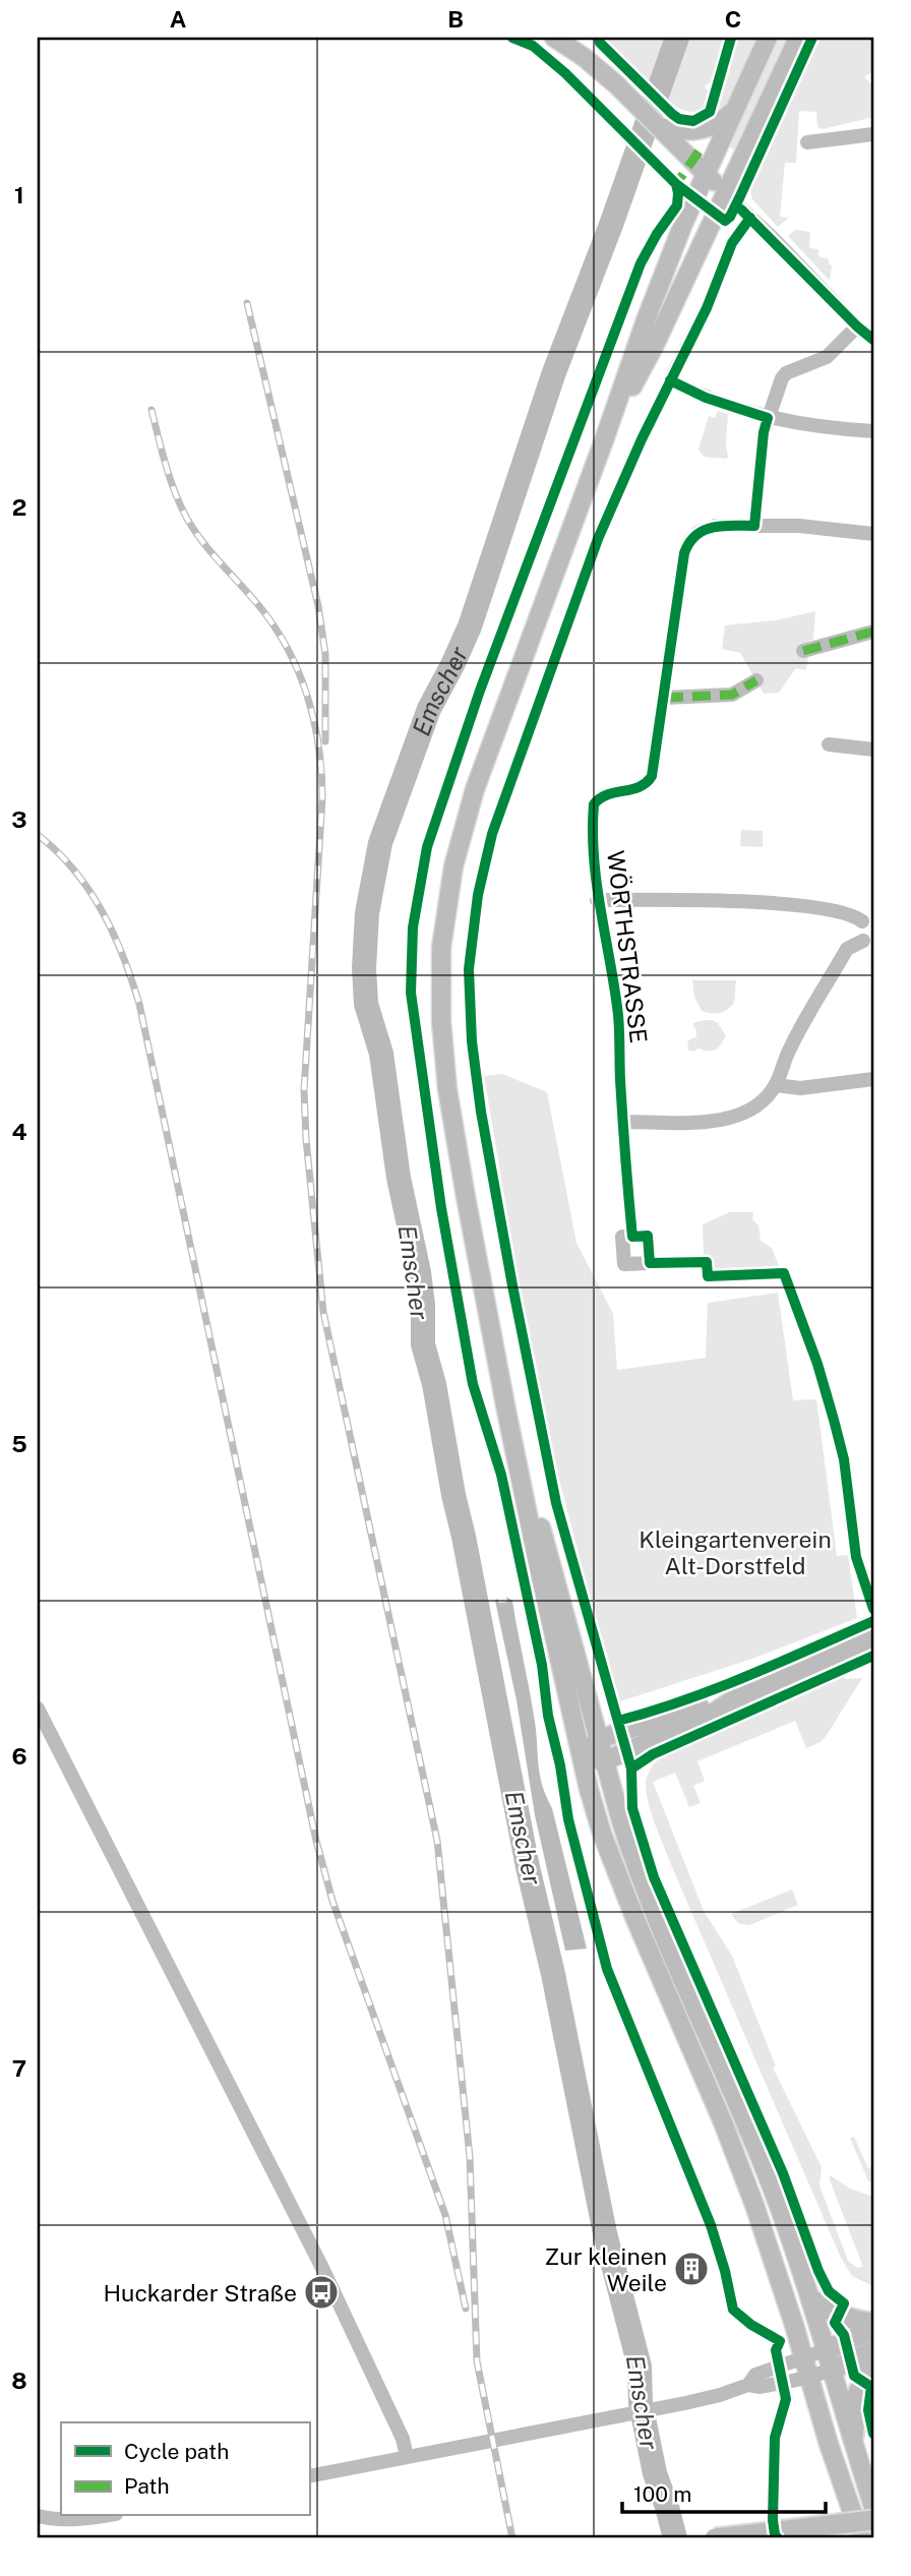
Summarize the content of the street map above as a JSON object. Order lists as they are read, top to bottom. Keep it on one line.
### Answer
{"streets":{"street":["WÖRTHSTRASSE"]},"water":["Emscher"],"parks":["Kleingartenverein Alt-Dorstfeld"],"places":{"building":["Zur kleinen Weile"],"bus stop":["Huckarder Straße"]},"legend":["Cycle path","Path"],"scale_bar":"100 m","grid":{"columns":["A","B","C"],"rows":["1","2","3","4","5","6","7","8"]}}
